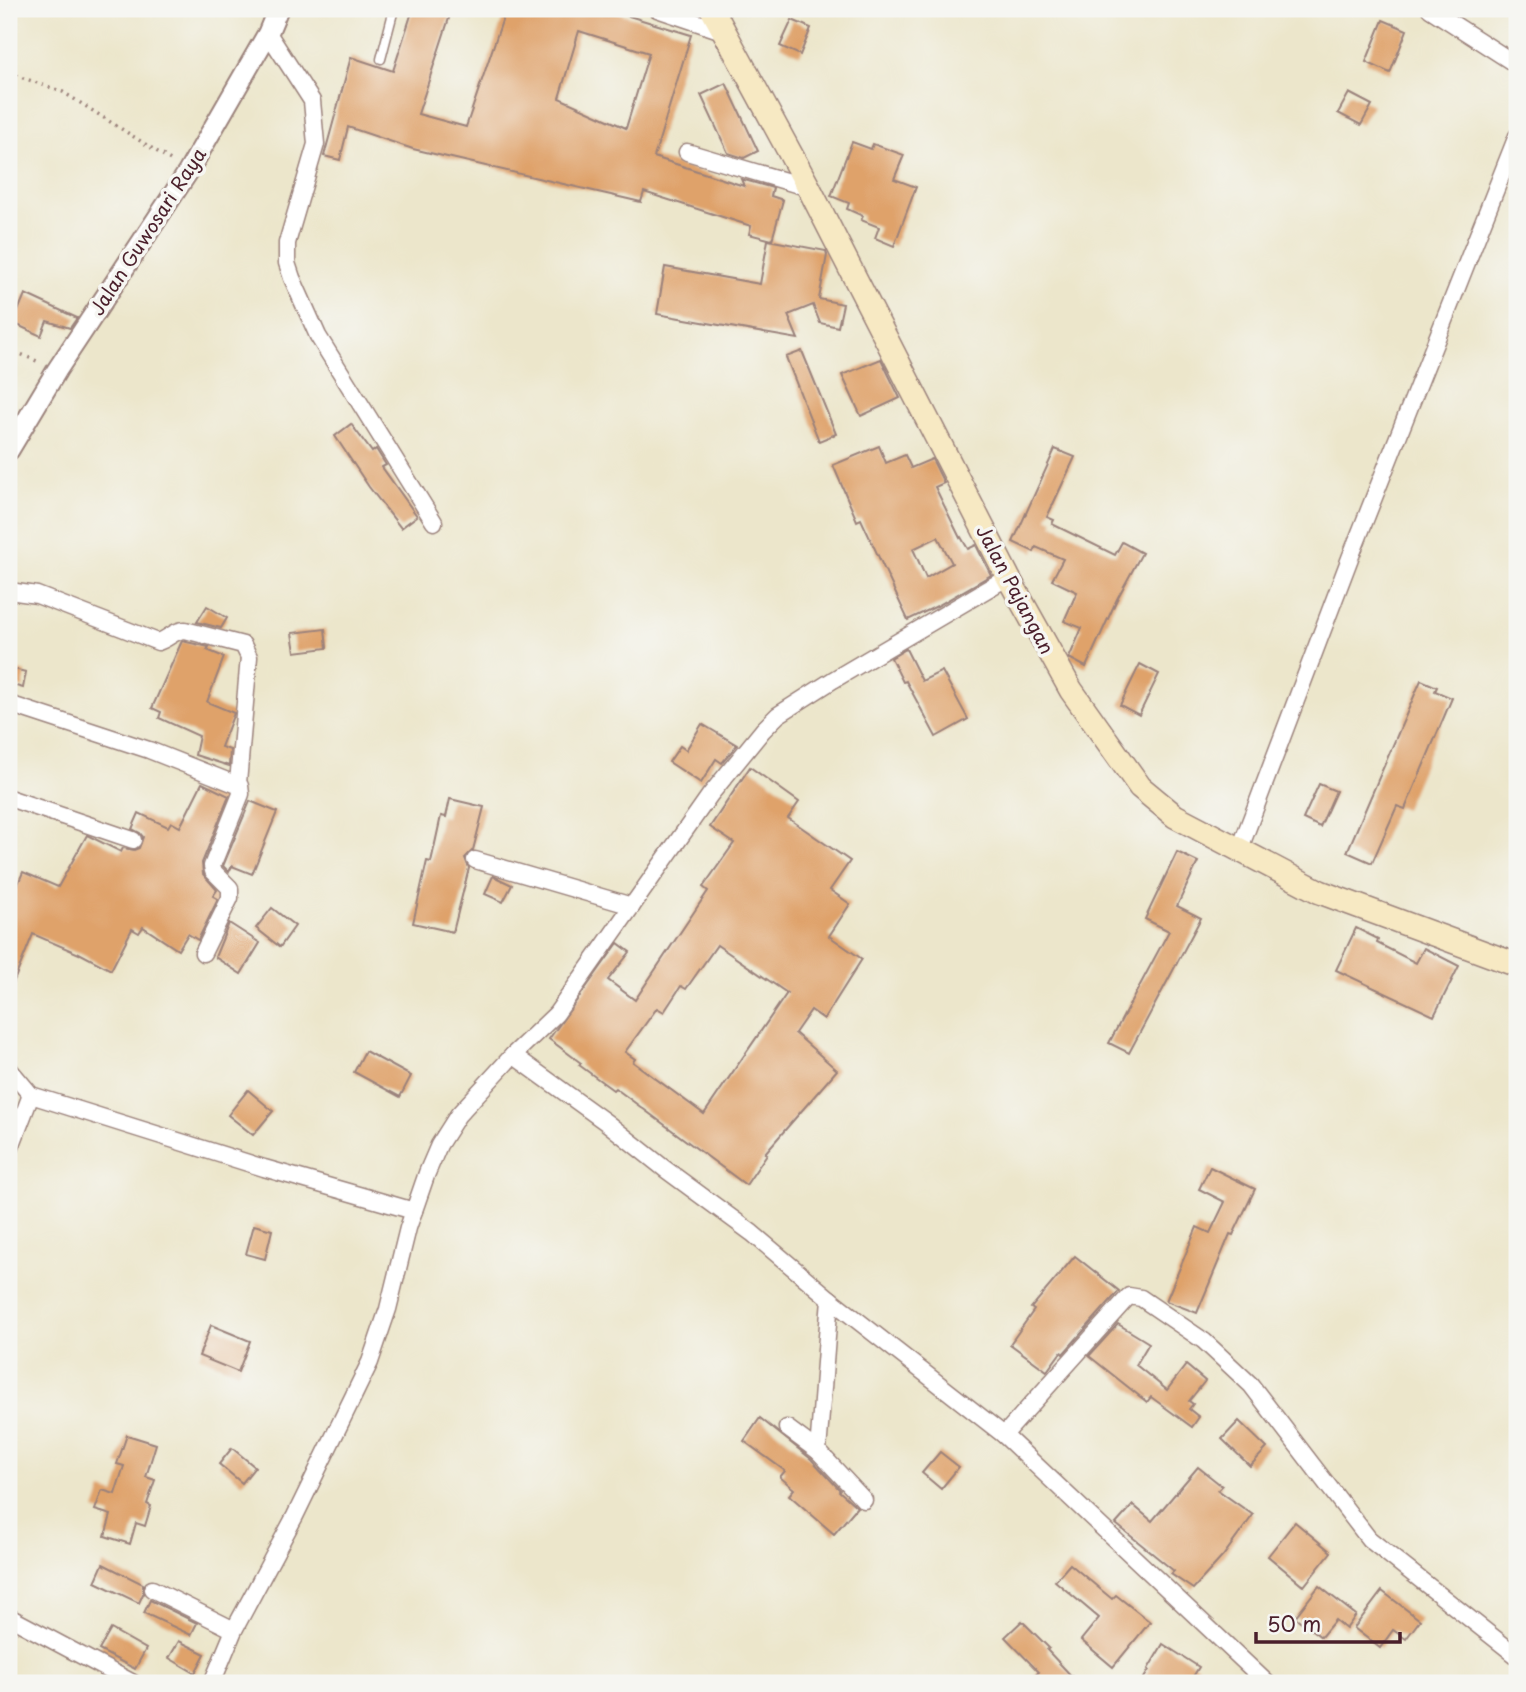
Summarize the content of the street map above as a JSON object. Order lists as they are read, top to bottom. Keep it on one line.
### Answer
{"streets":{"main road":["Jalan Pajangan"],"street":["Jalan Guwosari Raya"]},"scale_bar":"50 m"}
